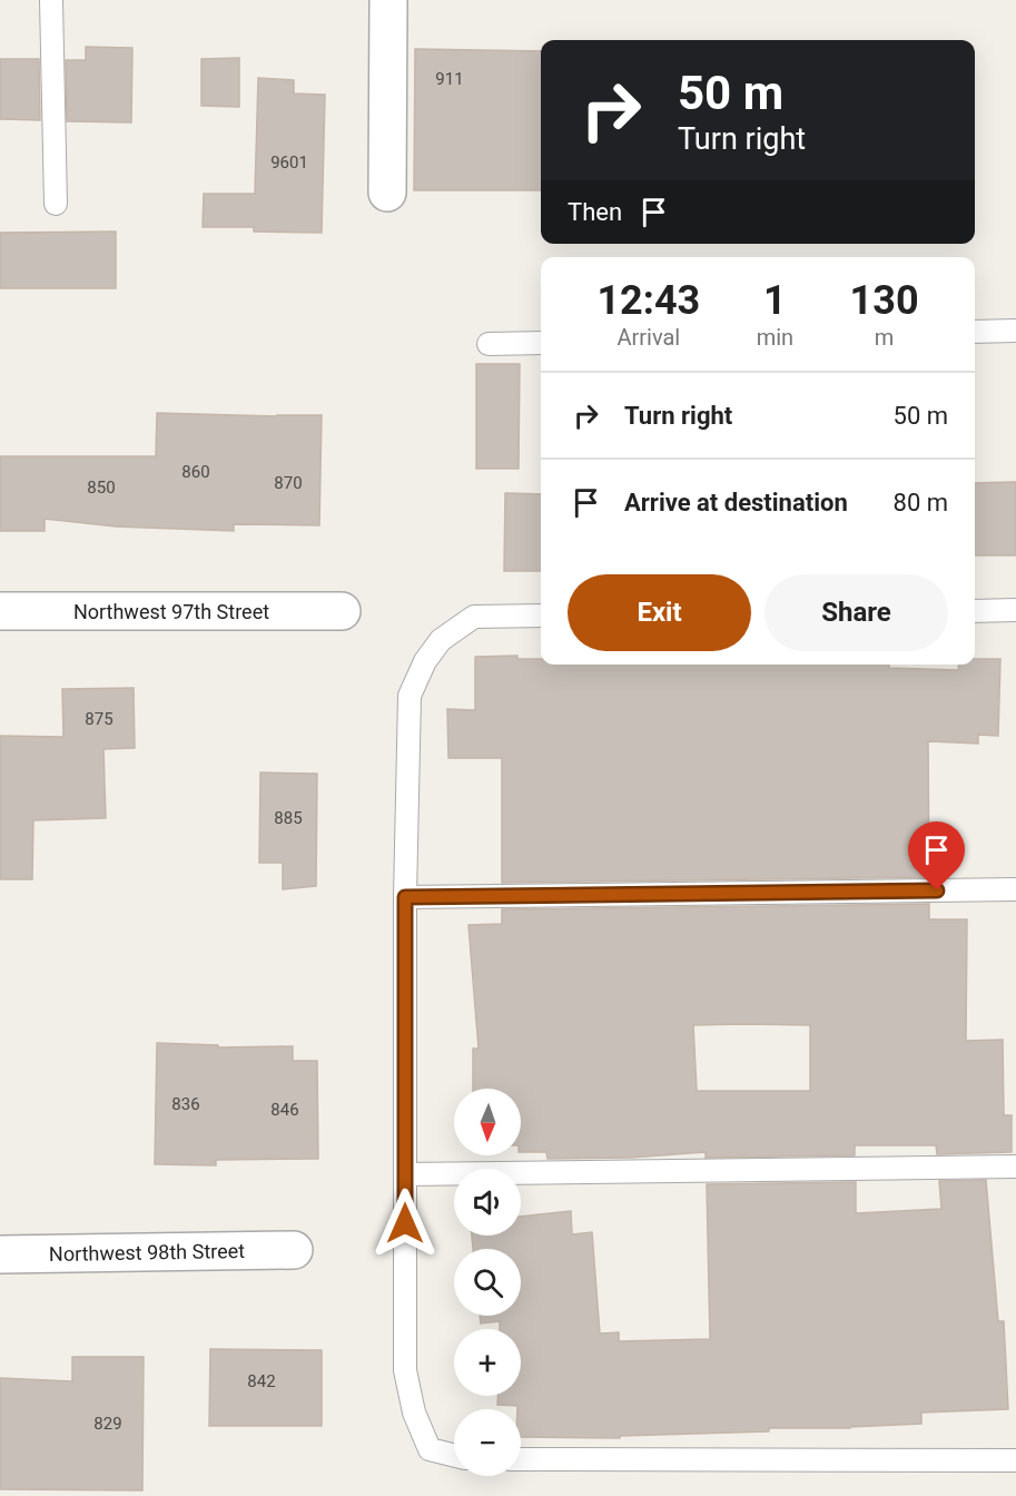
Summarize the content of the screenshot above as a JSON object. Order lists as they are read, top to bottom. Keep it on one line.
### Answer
{"streets":{"street":["Northwest 97th Street","Northwest 98th Street"]},"house_numbers":["911","9601","860","870","850","875","885","836","846","842","829"],"north":"bottom","page":{"turn":["50 m","Turn right"],"then":"Then","eta":["12:43","Arrival","1","min","130","m"],"list":[{"name":"Turn right","value":"50 m"},{"name":"Arrive at destination","value":"80 m"}],"buttons":["Exit","Share"],"map_buttons":["+","−"]}}
